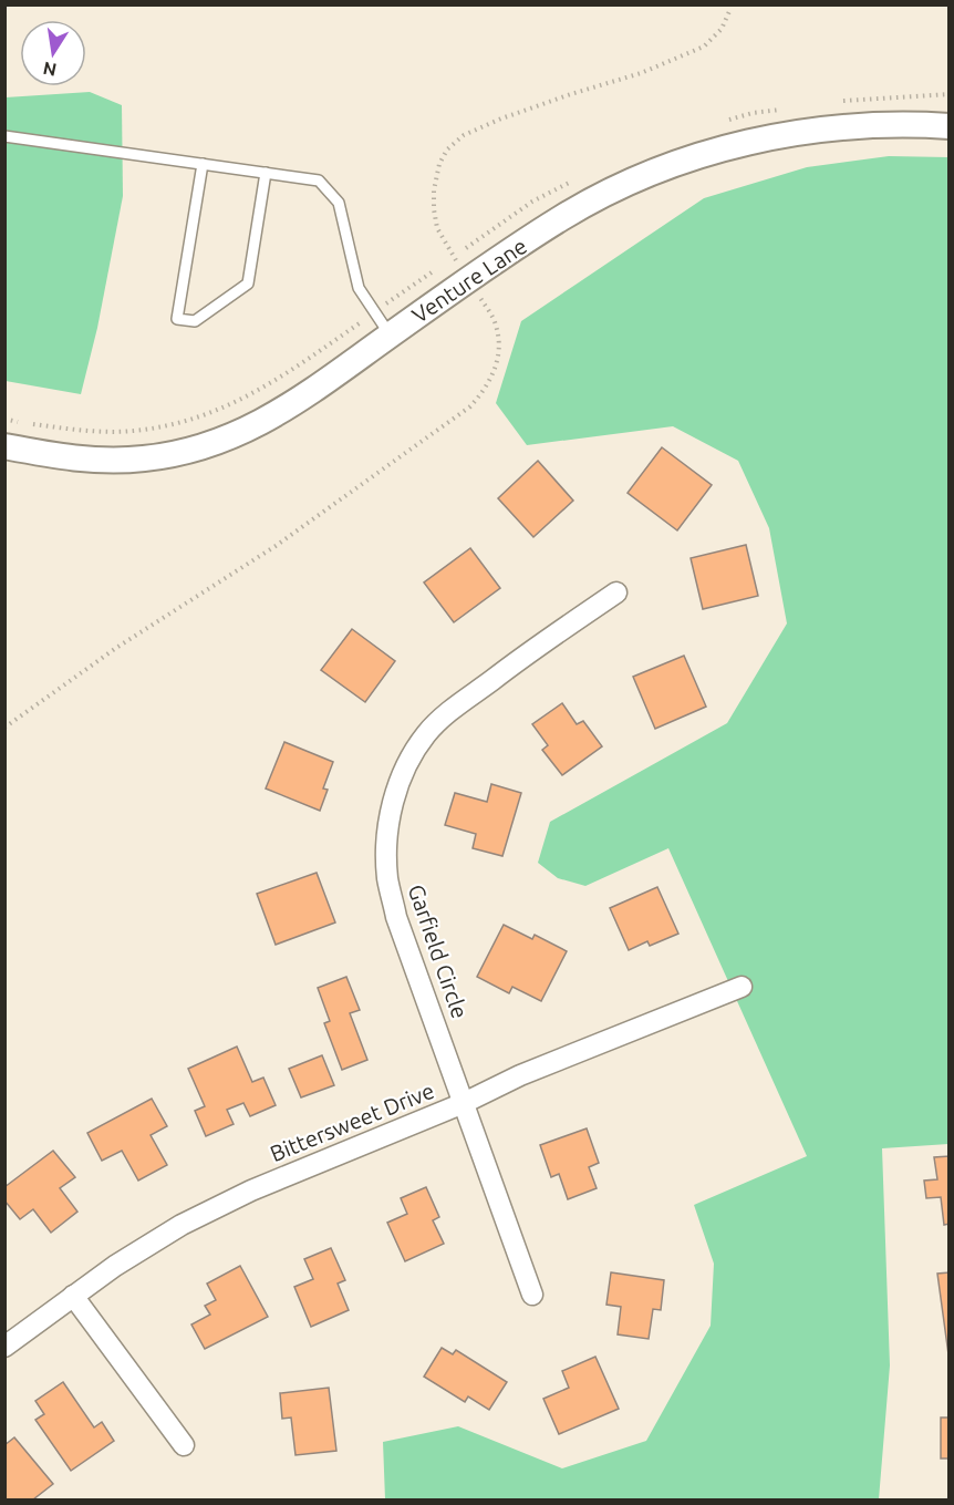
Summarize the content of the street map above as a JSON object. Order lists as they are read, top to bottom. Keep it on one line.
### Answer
{"streets":{"street":["Venture Lane","Garfield Circle","Bittersweet Drive"]},"crossings":[["Garfield Circle","Bittersweet Drive"]],"north":"bottom"}
